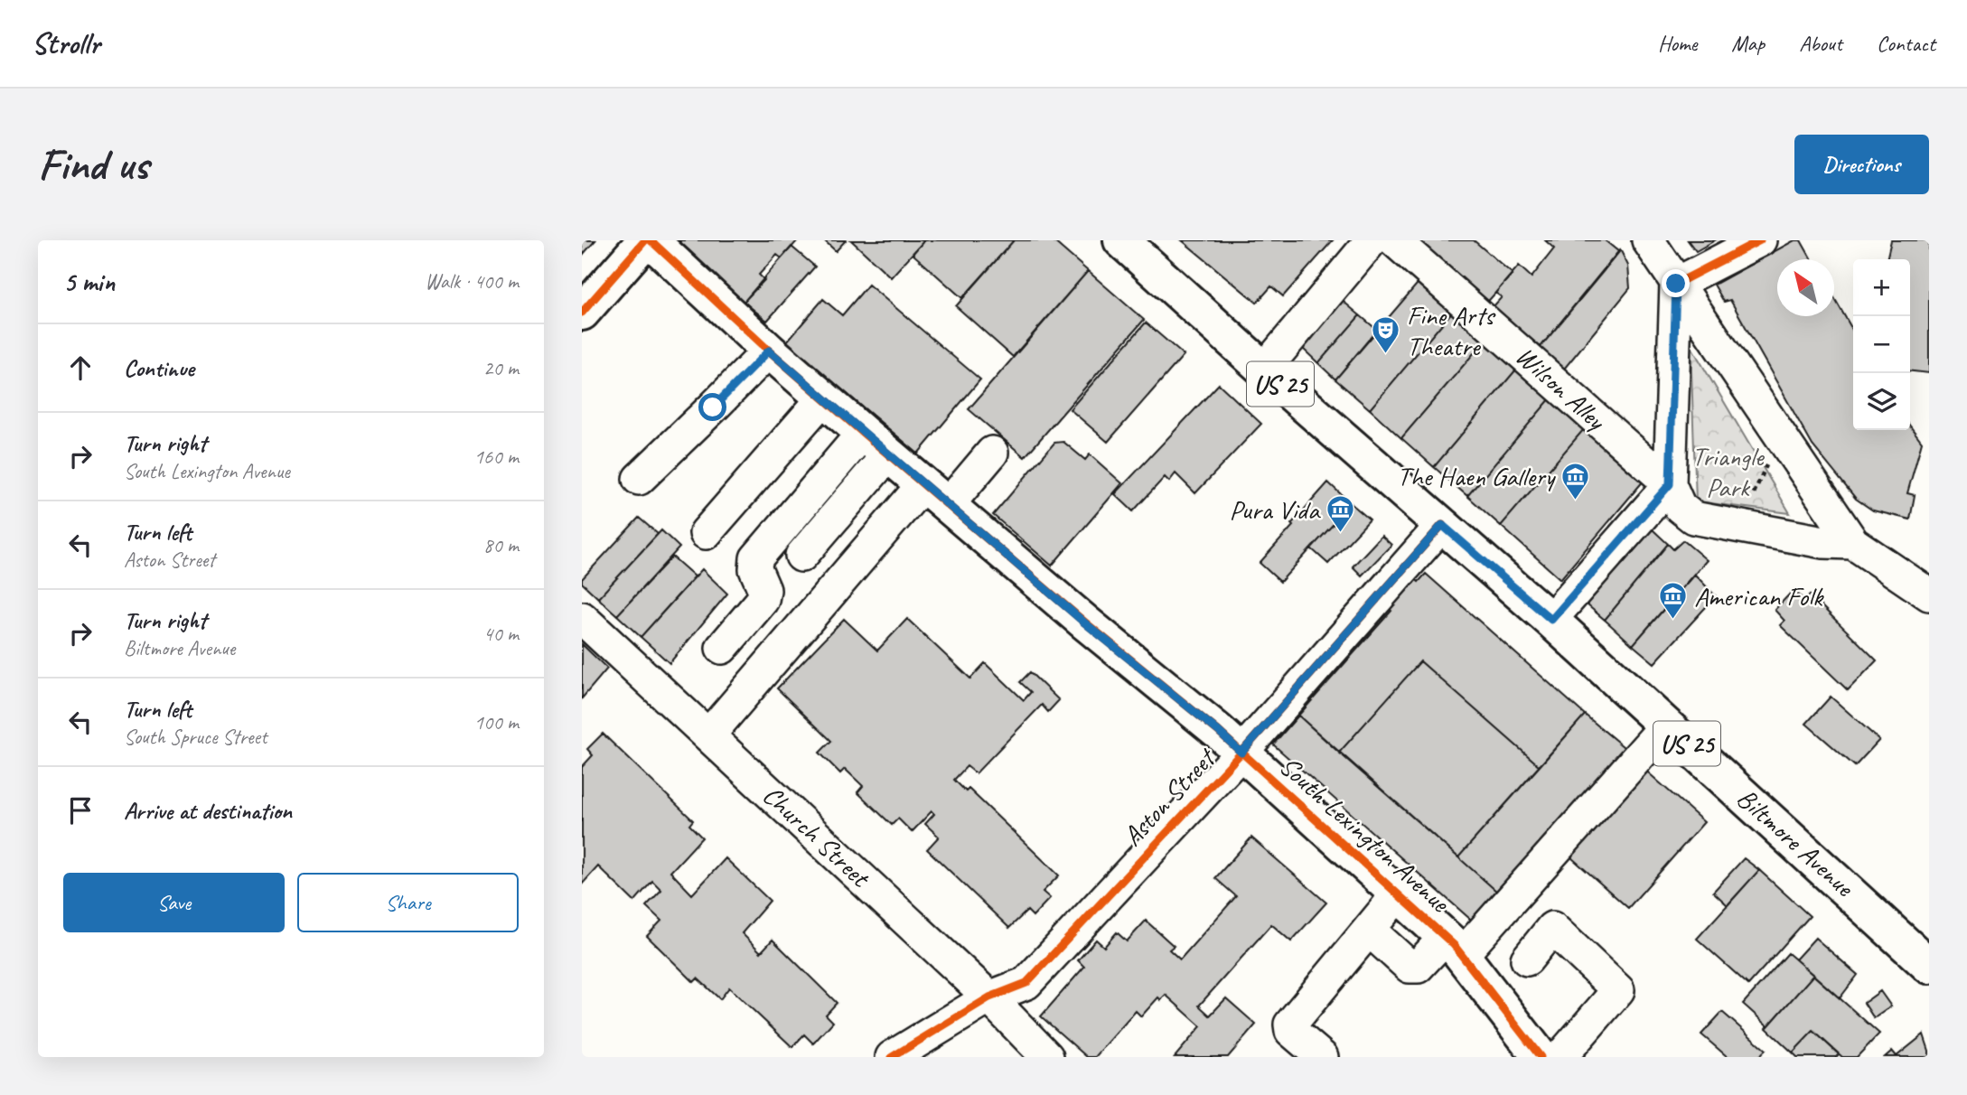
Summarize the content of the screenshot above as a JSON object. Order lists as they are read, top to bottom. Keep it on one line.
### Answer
{"streets":{"main road":["US 25","South Lexington Avenue","Biltmore Avenue"],"street":["Wilson Alley","Aston Street","Church Street"]},"crossings":[["Aston Street","South Lexington Avenue"],["Aston Street","Church Street"],["Aston Street","Biltmore Avenue"]],"parks":["Triangle Park"],"places":{"theatre":["Fine Arts Theatre"],"museum":["The Haen Gallery","Pura Vida","American Folk"]},"north":"top left","page":{"header":"Strollr","nav":["Home","Map","About","Contact"],"buttons":["Directions",["Save","Share"]],"title":"Find us","heading":["5 min","Walk · 400 m"],"map_buttons":["+","−"],"list":[["Continue","20 m"],["Turn right","South Lexington Avenue","160 m"],["Turn left","Aston Street","80 m"],["Turn right","Biltmore Avenue","40 m"],["Turn left","South Spruce Street","100 m"],"Arrive at destination"]}}
